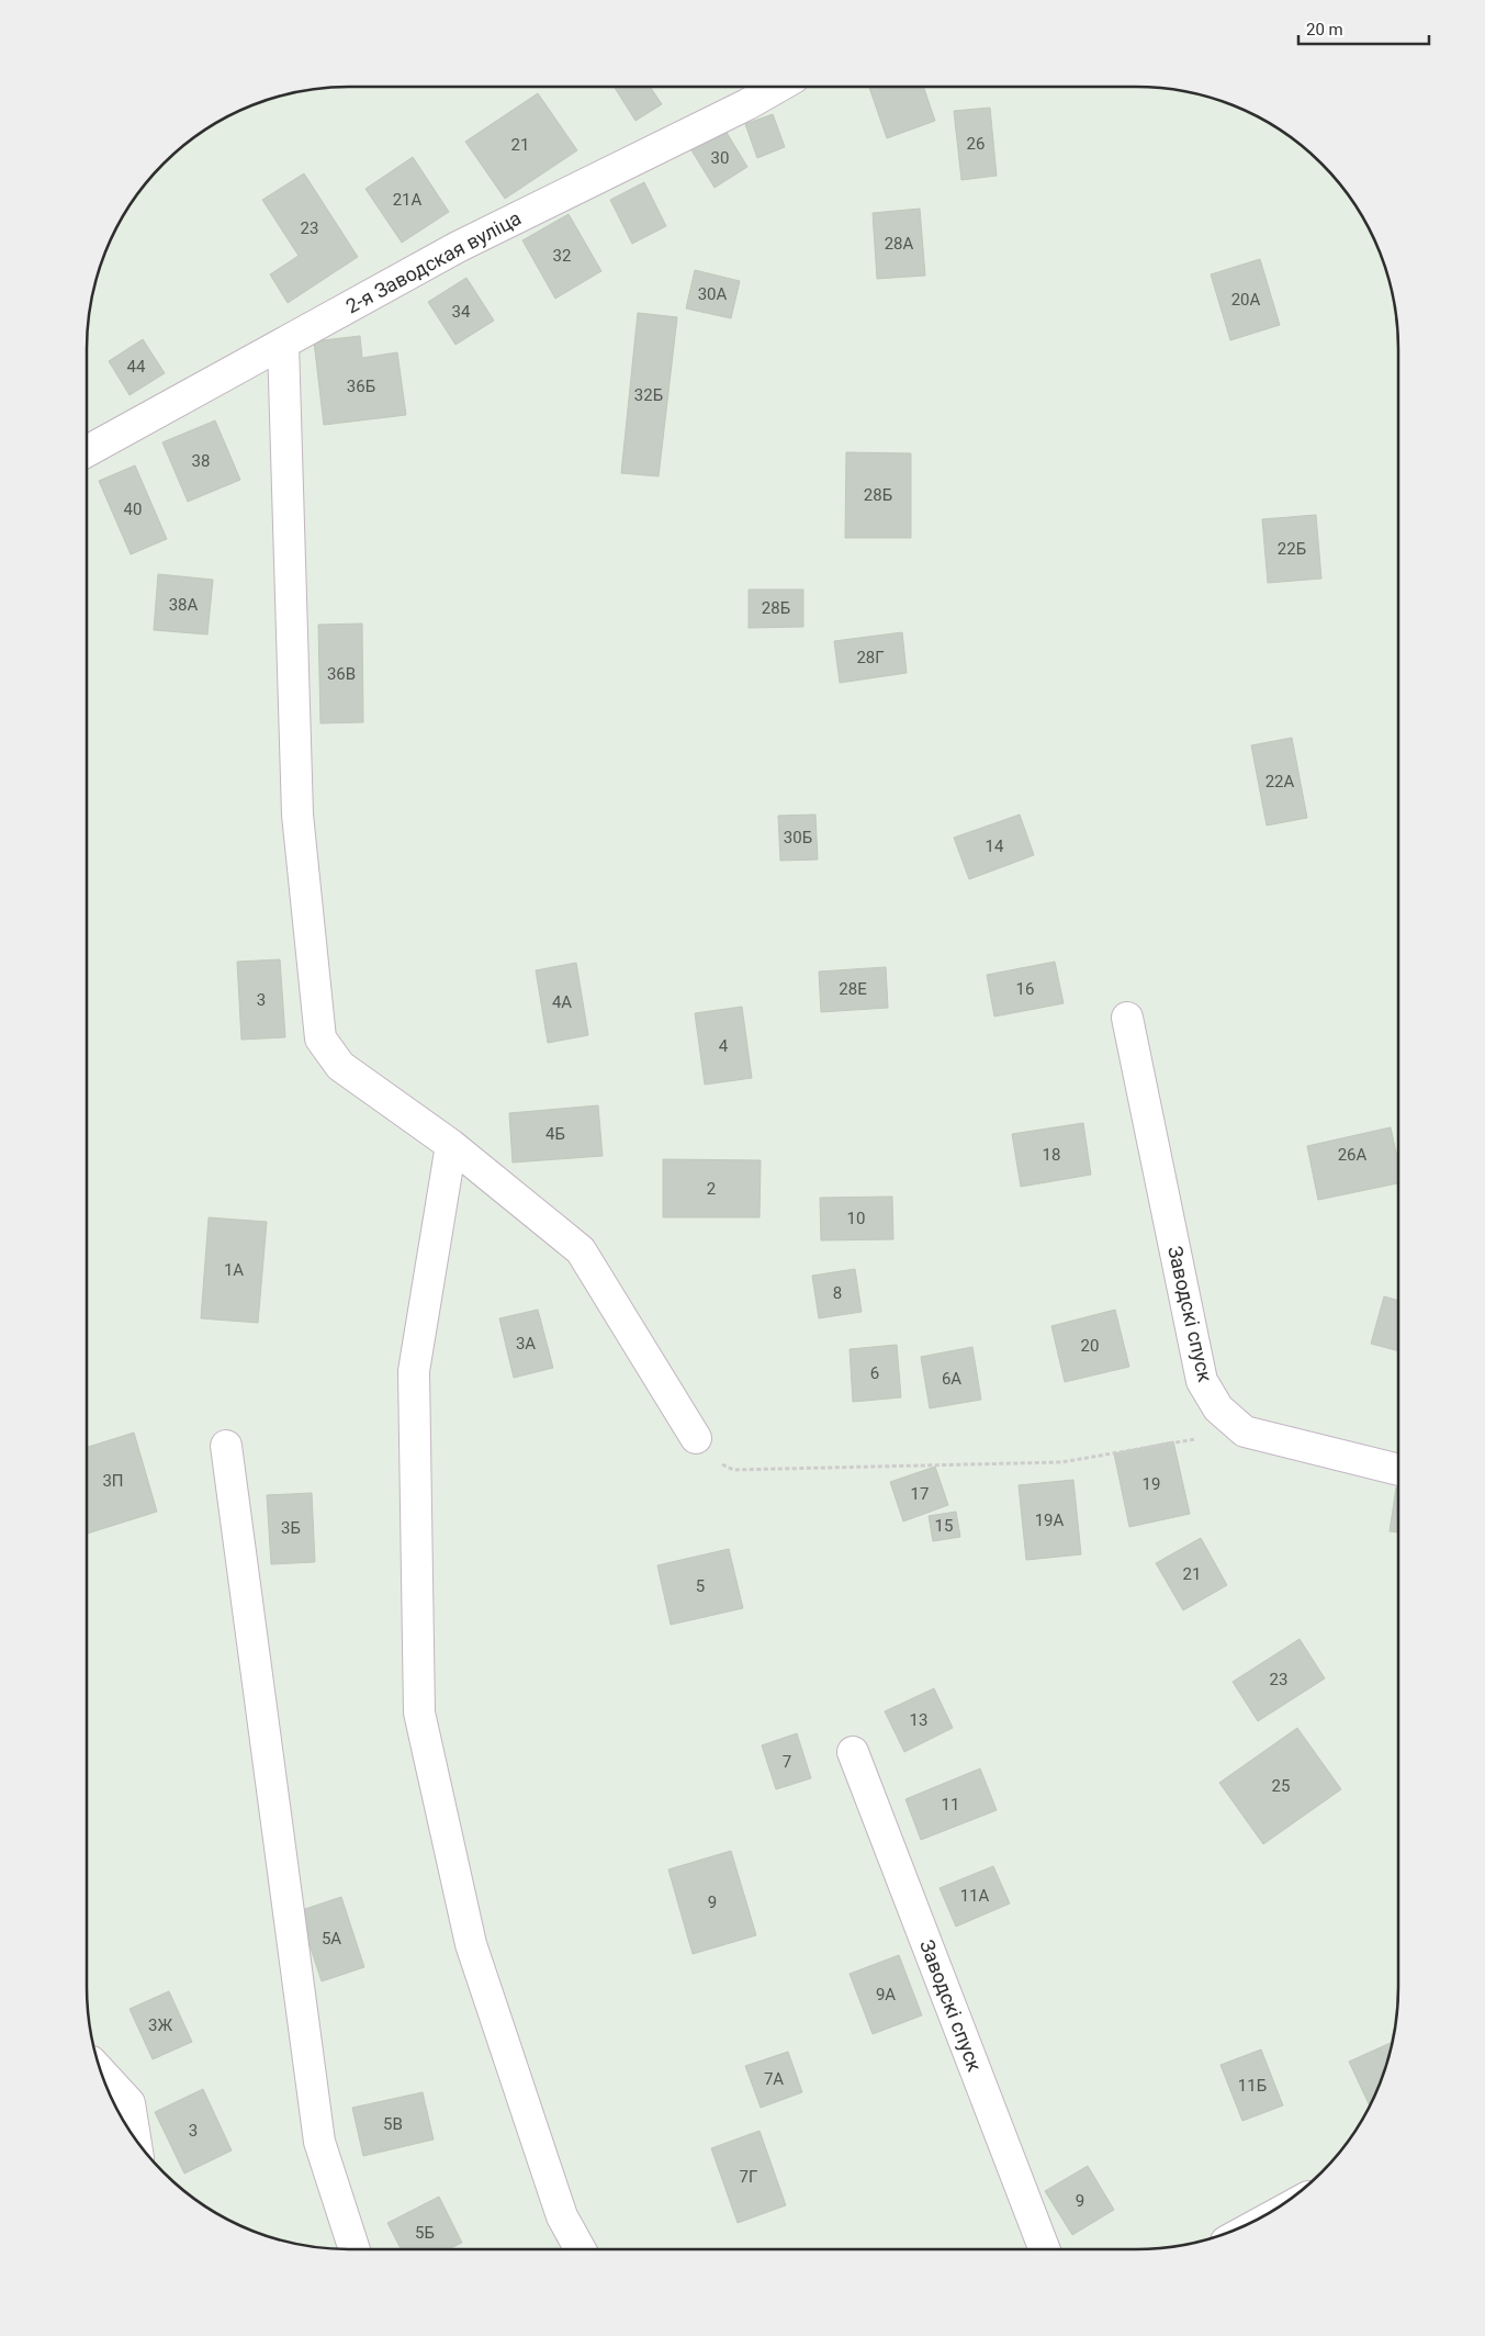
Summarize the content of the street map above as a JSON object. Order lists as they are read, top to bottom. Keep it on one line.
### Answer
{"streets":{"street":["2-я Заводская вуліца","Заводскі спуск"]},"house_numbers":["26","21","30","21А","23","28А","32","30А","20А","34","44","36Б","32Б","38","28Б","40","22Б","38А","28Б","28Г","36В","22А","30Б","14","28Е","16","3","4А","4","4Б","18","26А","2","10","1А","8","3А","20","6","6А","3П","19","17","19А","15","3Б","21","5","23","13","7","25","11","11А","9","5А","9А","3Ж","7А","11Б","5В","3","7Г","9","5Б"],"scale_bar":"20 m"}
